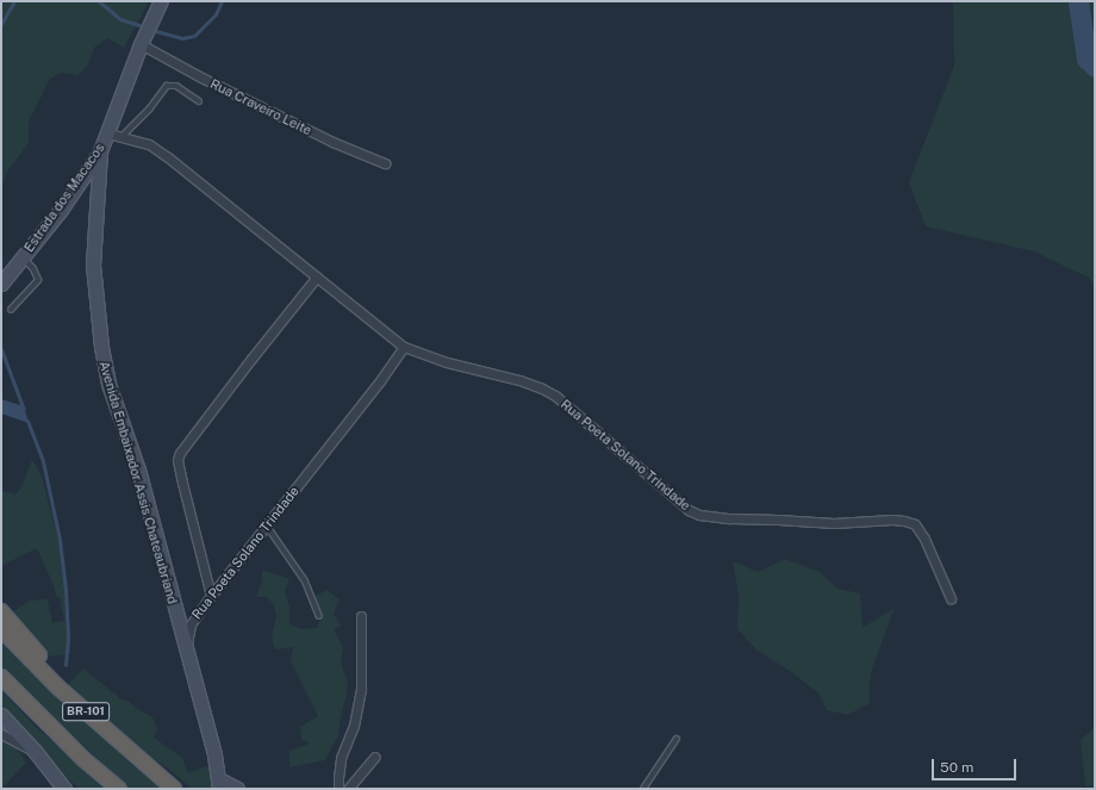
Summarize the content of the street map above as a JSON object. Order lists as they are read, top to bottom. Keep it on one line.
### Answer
{"streets":{"highway":["BR-101"],"main road":["Estrada dos Macacos","Avenida Embaixador Assis Chateaubriand"],"street":["Rua Craveiro Leite","Rua Poeta Solano Trindade"]},"crossings":[["Rua Craveiro Leite","Estrada dos Macacos"],["Estrada dos Macacos","Rua Poeta Solano Trindade"],["Estrada dos Macacos","Avenida Embaixador Assis Chateaubriand"],["Rua Poeta Solano Trindade","Avenida Embaixador Assis Chateaubriand"]],"scale_bar":"50 m"}
